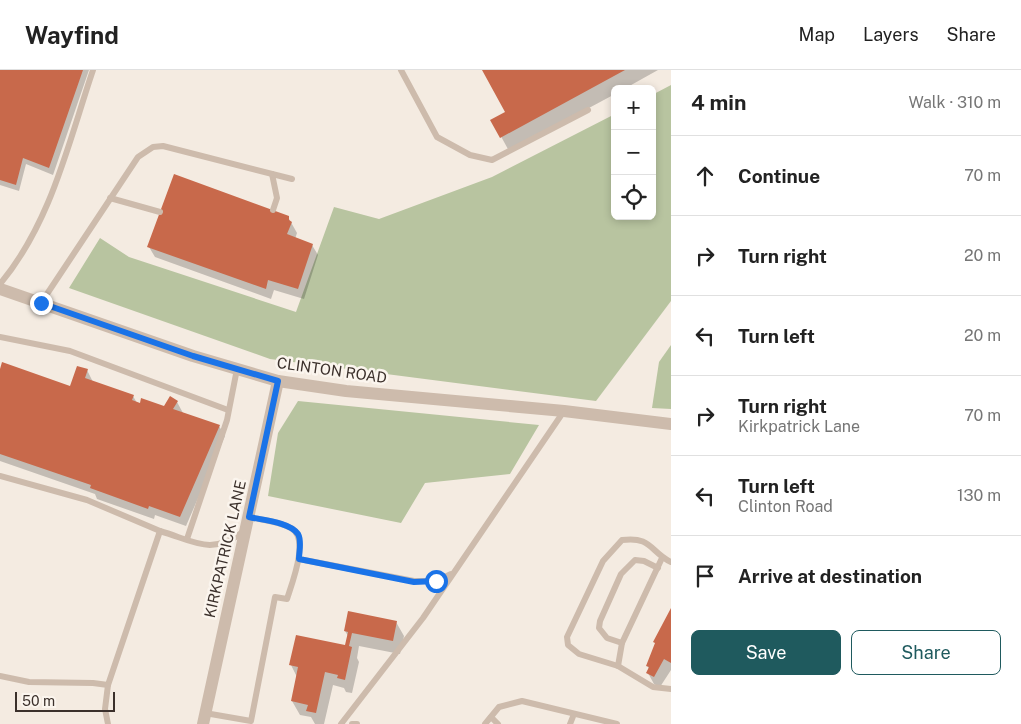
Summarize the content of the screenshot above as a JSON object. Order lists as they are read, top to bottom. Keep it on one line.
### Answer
{"streets":{"street":["CLINTON ROAD","KIRKPATRICK LANE"]},"crossings":[["CLINTON ROAD","KIRKPATRICK LANE"]],"scale_bar":"50 m","page":{"header":"Wayfind","nav":["Map","Layers","Share"],"heading":["4 min","Walk · 310 m"],"map_buttons":["+","−"],"list":[["Continue","70 m"],["Turn right","20 m"],["Turn left","20 m"],["Turn right","Kirkpatrick Lane","70 m"],["Turn left","Clinton Road","130 m"],"Arrive at destination"],"buttons":["Save","Share"],"scale":"50 m"}}
